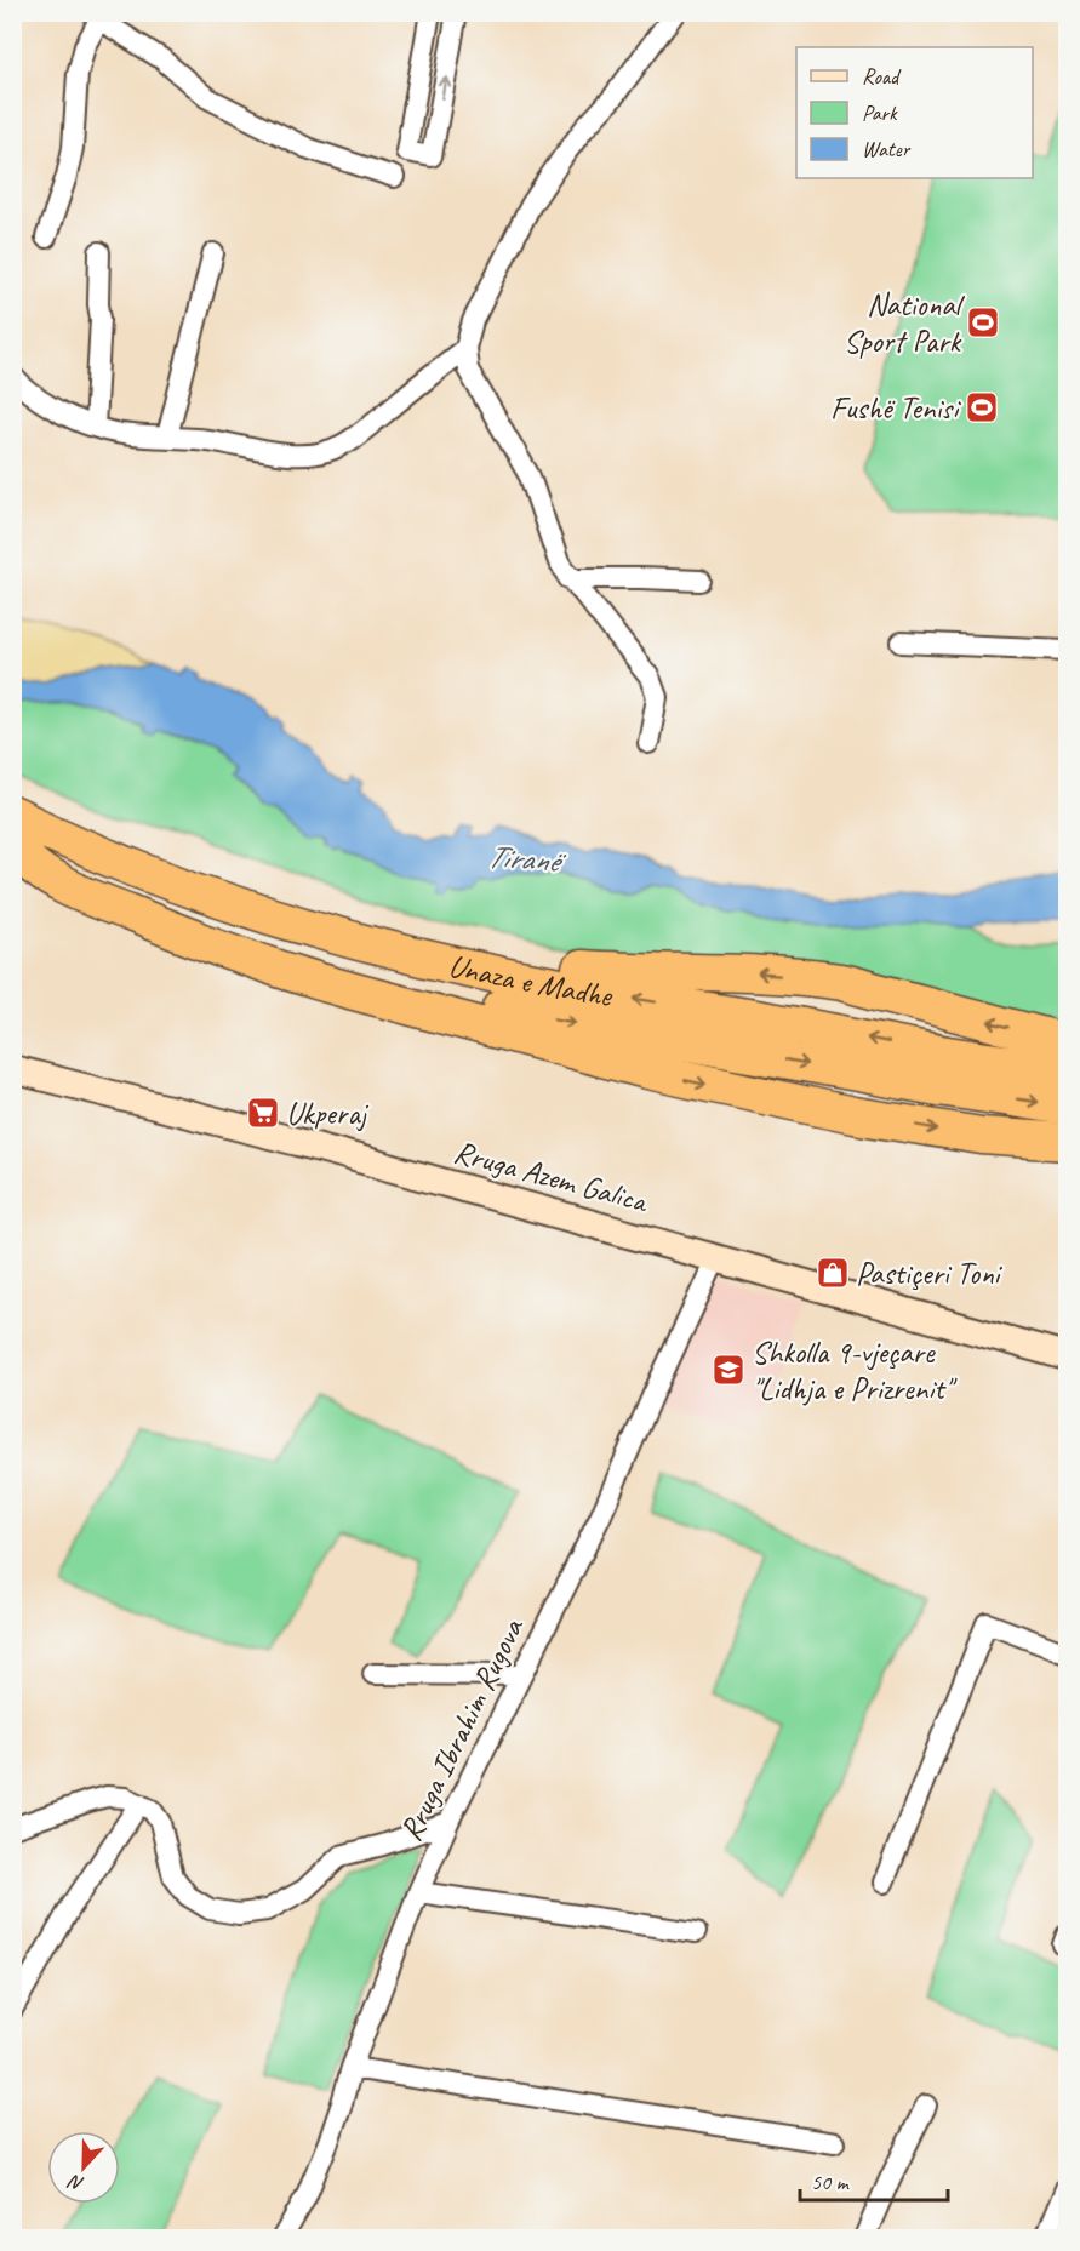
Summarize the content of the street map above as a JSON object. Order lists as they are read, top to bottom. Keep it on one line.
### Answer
{"streets":{"highway":["Unaza e Madhe"],"main road":["Rruga Azem Galica"],"street":["Rruga Ibrahim Rugova"]},"crossings":[["Rruga Azem Galica","Rruga Ibrahim Rugova"]],"water":["Tiranë"],"places":{"sports":["National Sport Park","Fushë Tenisi"],"supermarket":["Ukperaj"],"shop":["Pastiçeri Toni"],"school or university":["Shkolla 9-vjeçare \"Lidhja e Prizrenit\""]},"legend":["Road","Park","Water"],"scale_bar":"50 m","north":"bottom"}
